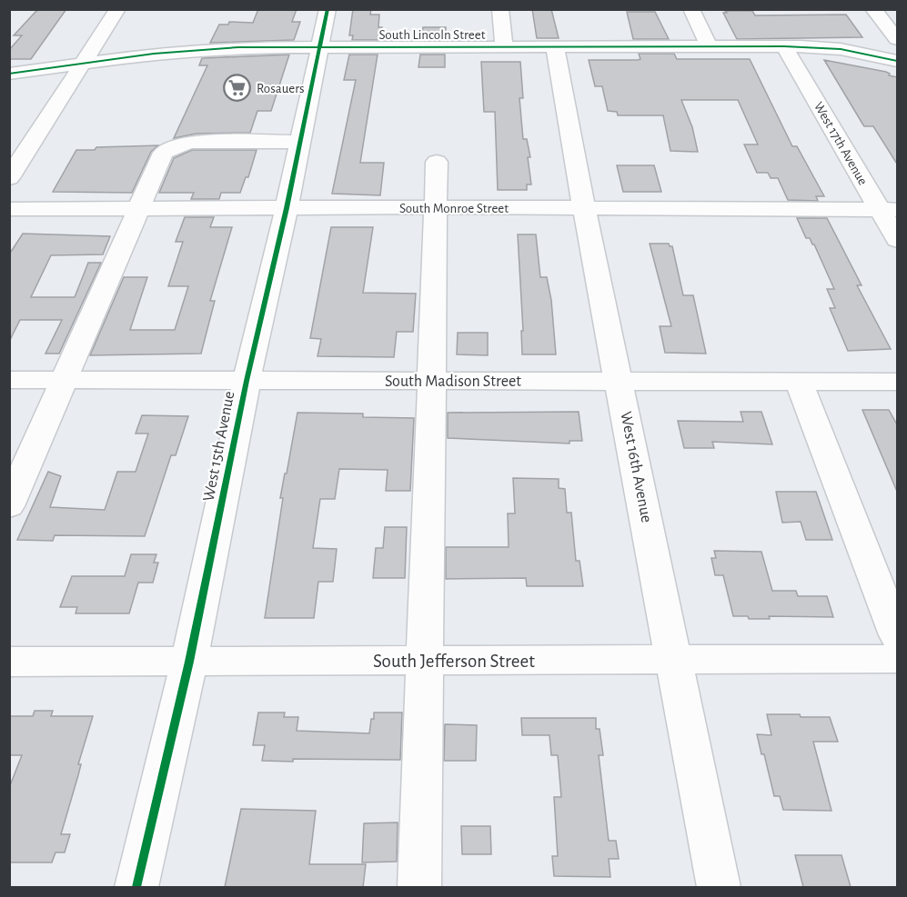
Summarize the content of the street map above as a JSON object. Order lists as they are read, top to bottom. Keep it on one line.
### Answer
{"streets":{"street":["South Lincoln Street","West 17th Avenue","South Monroe Street","South Madison Street","West 15th Avenue","West 16th Avenue","South Jefferson Street"]},"crossings":[["South Lincoln Street","West 17th Avenue"],["South Lincoln Street","West 15th Avenue"],["South Lincoln Street","West 16th Avenue"],["West 17th Avenue","South Monroe Street"],["South Monroe Street","West 15th Avenue"],["South Monroe Street","West 16th Avenue"],["South Madison Street","West 15th Avenue"],["South Madison Street","West 16th Avenue"],["West 15th Avenue","South Jefferson Street"],["West 16th Avenue","South Jefferson Street"]],"places":{"supermarket":["Rosauers"]}}
